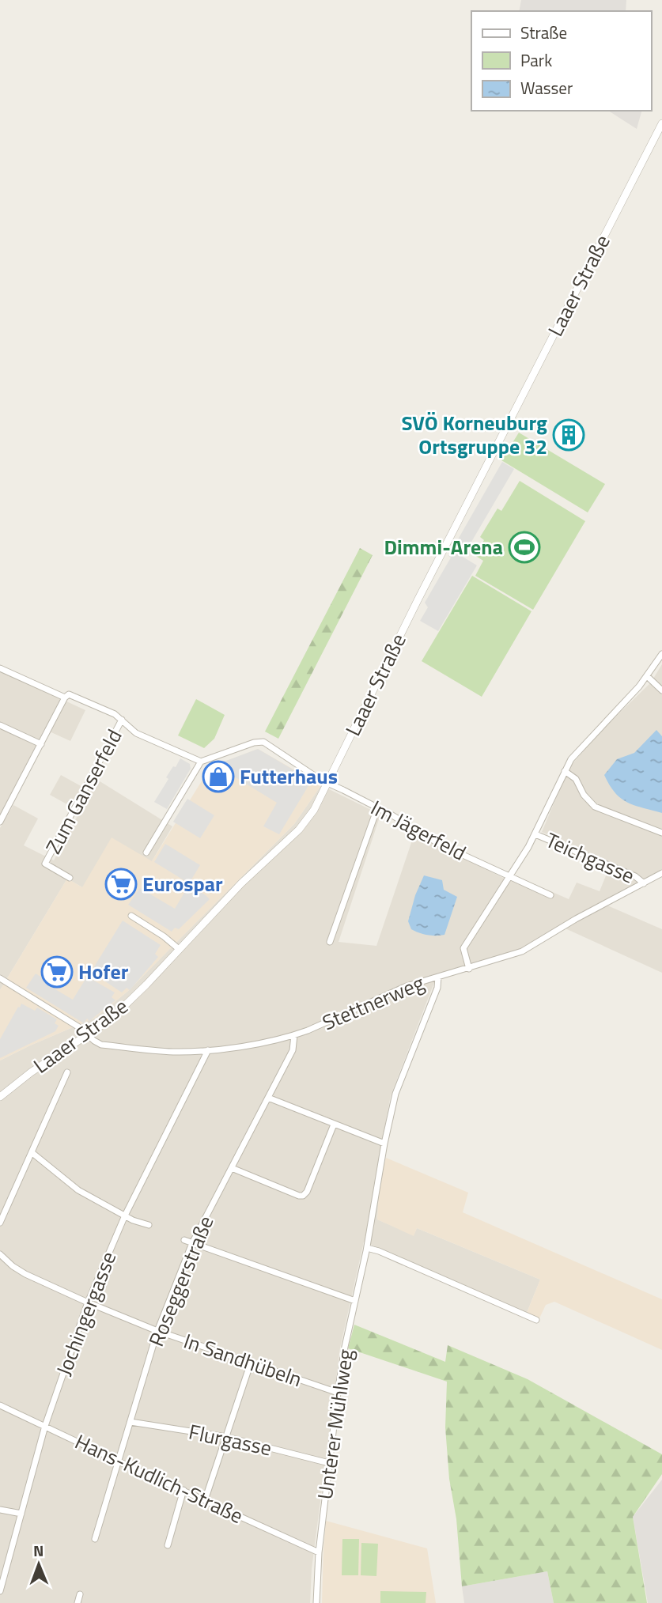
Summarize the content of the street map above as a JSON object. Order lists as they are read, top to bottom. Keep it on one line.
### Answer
{"streets":{"street":["Laaer Straße","Zum Ganserfeld","Im Jägerfeld","Teichgasse","Stettnerweg","Roseggerstraße","Jochingergasse","In Sandhübeln","Unterer Mühlweg","Flurgasse","Hans-Kudlich-Straße"]},"crossings":[["Laaer Straße","Im Jägerfeld"],["Laaer Straße","Stettnerweg"],["Teichgasse","Stettnerweg"],["Stettnerweg","Roseggerstraße"],["Stettnerweg","Jochingergasse"],["Stettnerweg","Unterer Mühlweg"],["Roseggerstraße","In Sandhübeln"],["Roseggerstraße","Flurgasse"],["Roseggerstraße","Hans-Kudlich-Straße"],["Jochingergasse","In Sandhübeln"],["Jochingergasse","Hans-Kudlich-Straße"],["In Sandhübeln","Unterer Mühlweg"],["Unterer Mühlweg","Flurgasse"],["Unterer Mühlweg","Hans-Kudlich-Straße"]],"places":{"building":["SVÖ Korneuburg Ortsgruppe 32"],"sports":["Dimmi-Arena"],"shop":["Futterhaus"],"supermarket":["Eurospar","Hofer"]},"legend":["Straße","Park","Wasser"],"north":"top"}
